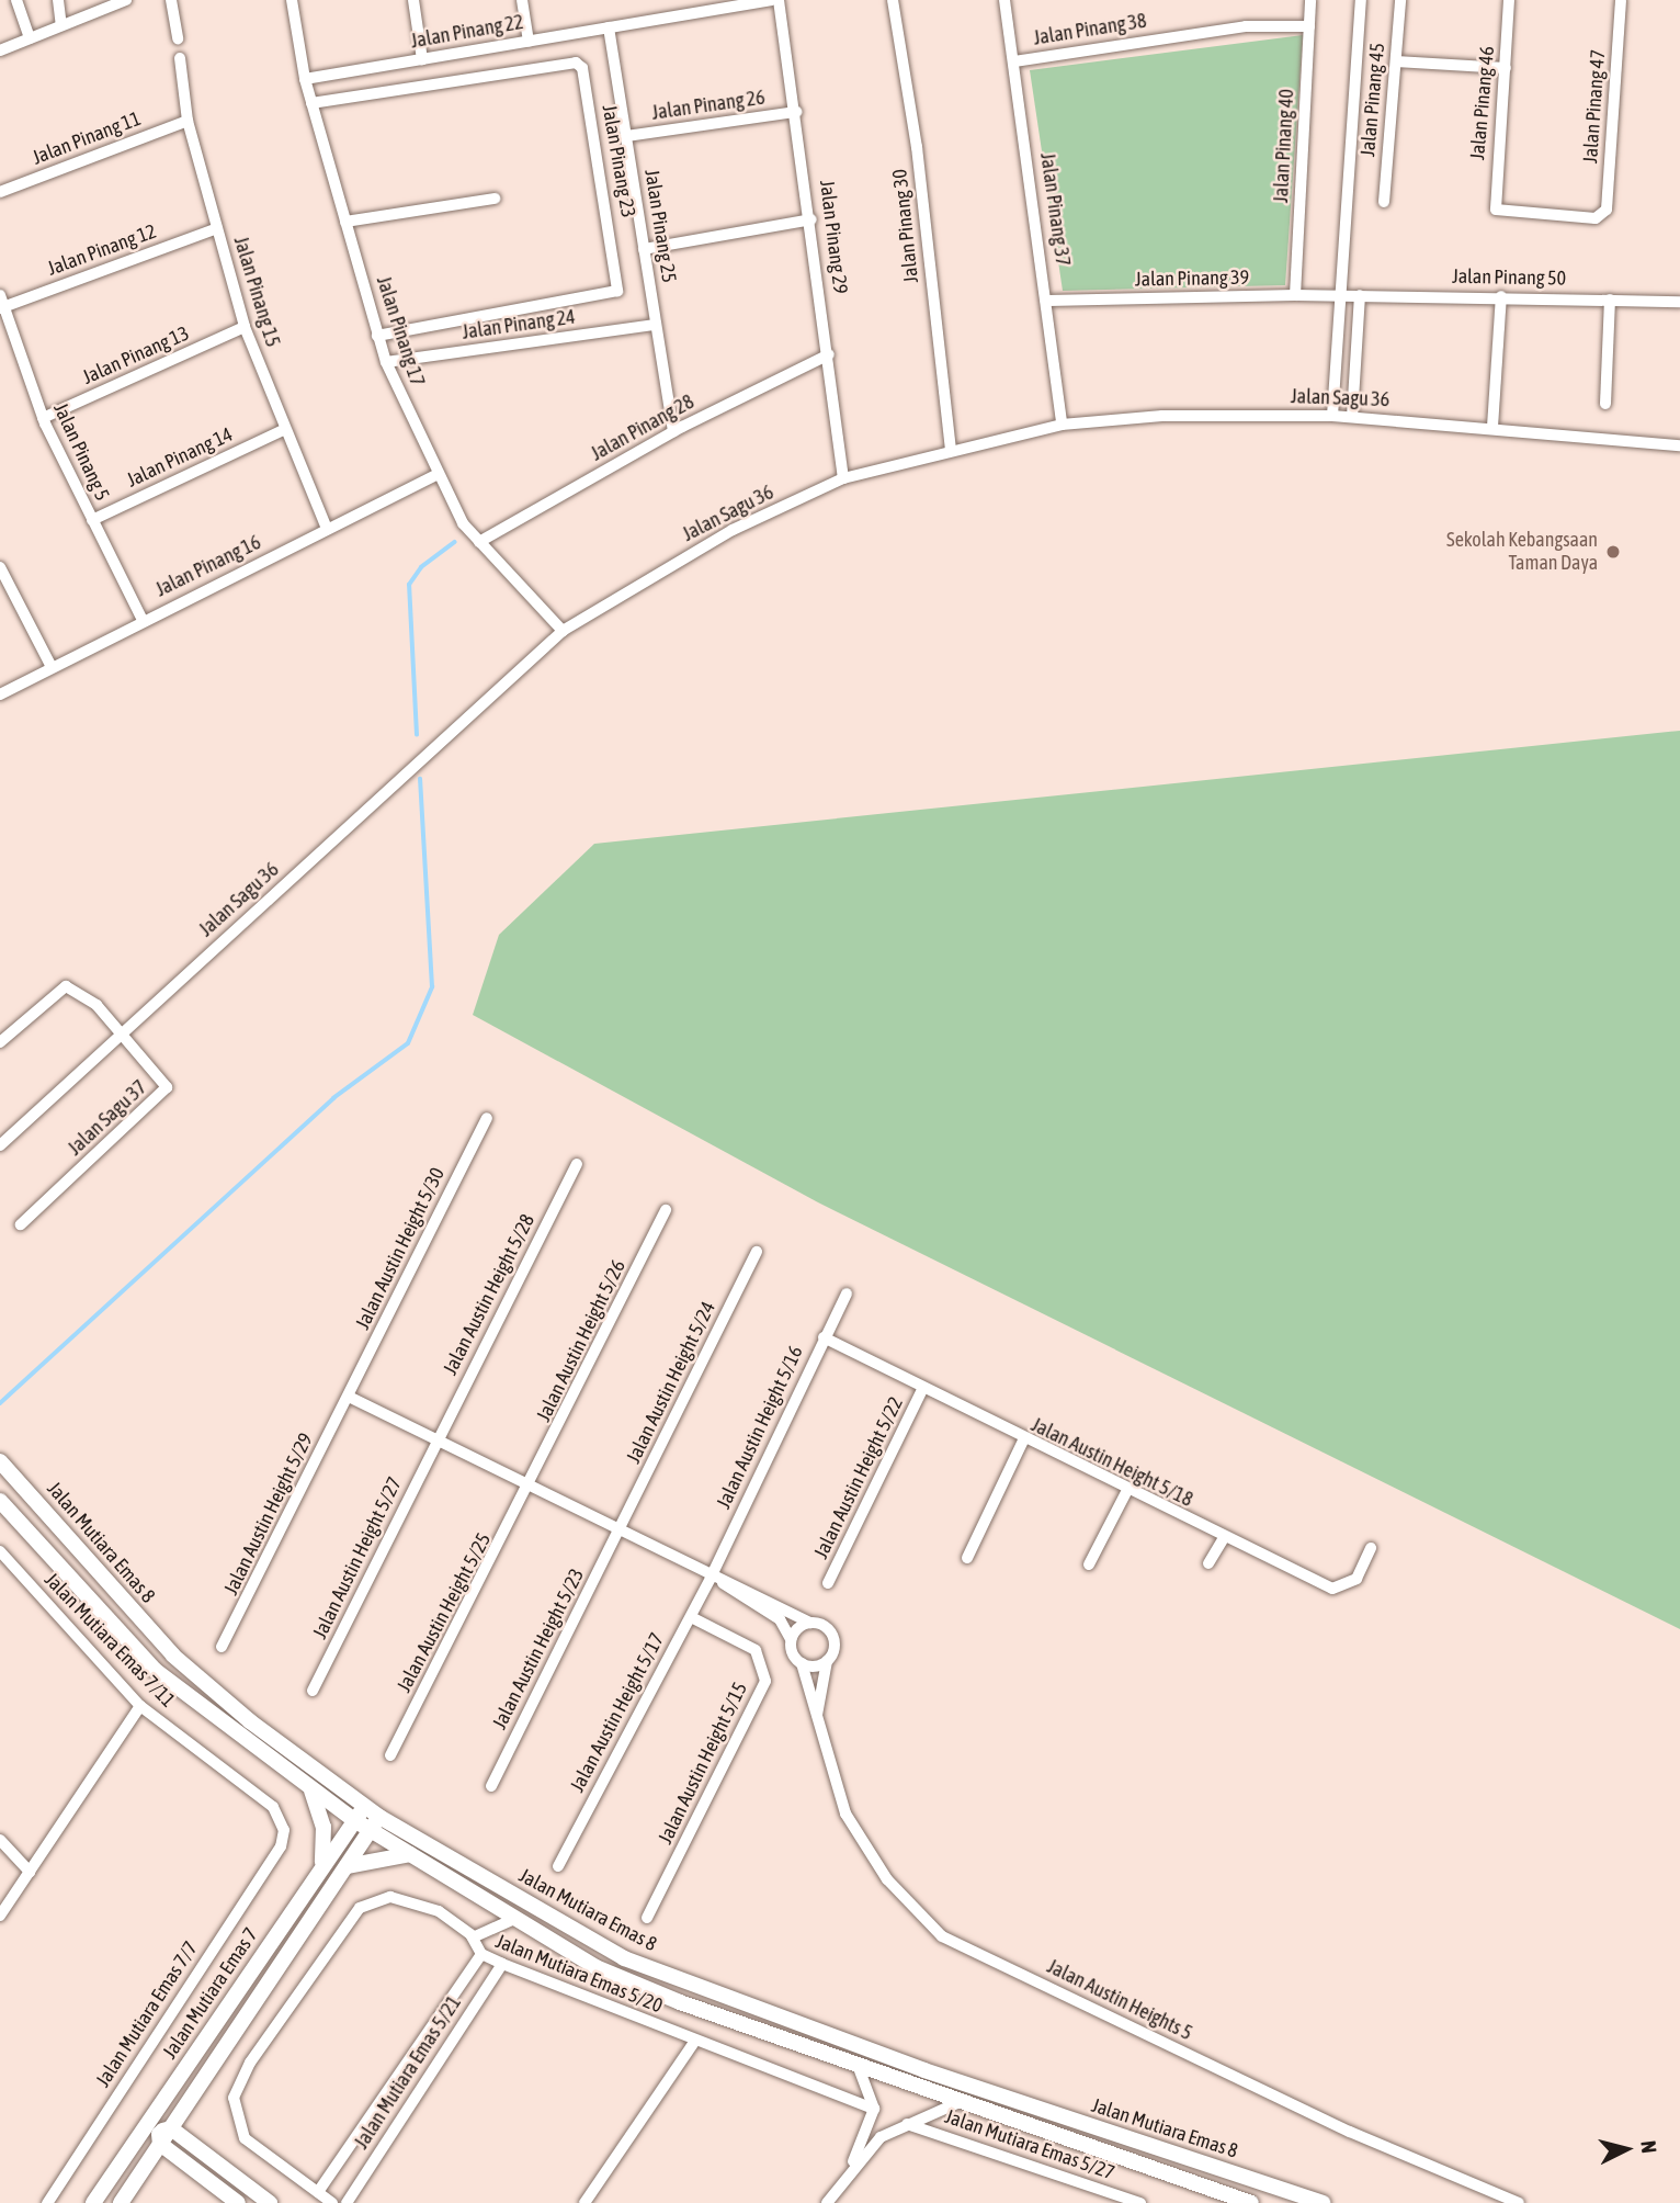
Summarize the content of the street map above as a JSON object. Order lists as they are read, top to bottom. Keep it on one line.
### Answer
{"streets":{"main road":["Jalan Mutiara Emas 8","Jalan Mutiara Emas 7"],"street":["Jalan Pinang 38","Jalan Pinang 22","Jalan Pinang 45","Jalan Pinang 46","Jalan Pinang 26","Jalan Pinang 47","Jalan Pinang 11","Jalan Pinang 40","Jalan Pinang 23","Jalan Pinang 37","Jalan Pinang 25","Jalan Pinang 30","Jalan Pinang 29","Jalan Pinang 12","Jalan Pinang 50","Jalan Pinang 39","Jalan Pinang 15","Jalan Pinang 24","Jalan Pinang 17","Jalan Pinang 13","Jalan Sagu 36","Jalan Pinang 28","Jalan Pinang 5","Jalan Pinang 14","Jalan Pinang 16","Jalan Sagu 37","Jalan Austin Height 5/30","Jalan Austin Height 5/28","Jalan Austin Height 5/26","Jalan Austin Height 5/24","Jalan Austin Height 5/16","Jalan Austin Height 5/18","Jalan Austin Height 5/22","Jalan Austin Height 5/29","Jalan Austin Height 5/27","Jalan Austin Height 5/25","Jalan Mutiara Emas 7/11","Jalan Austin Height 5/23","Jalan Austin Height 5/17","Jalan Austin Height 5/15","Jalan Mutiara Emas 5/20","Jalan Austin Heights 5","Jalan Mutiara Emas 7/7","Jalan Mutiara Emas 5/21","Jalan Mutiara Emas 5/27"]},"crossings":[["Jalan Pinang 38","Jalan Pinang 40"],["Jalan Pinang 38","Jalan Pinang 37"],["Jalan Pinang 22","Jalan Pinang 25"],["Jalan Pinang 22","Jalan Pinang 17"],["Jalan Pinang 46","Jalan Pinang 47"],["Jalan Pinang 26","Jalan Pinang 25"],["Jalan Pinang 26","Jalan Pinang 29"],["Jalan Pinang 11","Jalan Pinang 15"],["Jalan Pinang 40","Jalan Pinang 39"],["Jalan Pinang 23","Jalan Pinang 17"],["Jalan Pinang 37","Jalan Pinang 39"],["Jalan Pinang 37","Jalan Sagu 36"],["Jalan Pinang 25","Jalan Pinang 24"],["Jalan Pinang 25","Jalan Pinang 28"],["Jalan Pinang 30","Jalan Sagu 36"],["Jalan Pinang 29","Jalan Sagu 36"],["Jalan Pinang 29","Jalan Pinang 28"],["Jalan Pinang 12","Jalan Pinang 15"],["Jalan Pinang 12","Jalan Pinang 5"],["Jalan Pinang 50","Jalan Pinang 39"],["Jalan Pinang 15","Jalan Pinang 13"],["Jalan Pinang 15","Jalan Pinang 14"],["Jalan Pinang 15","Jalan Pinang 16"],["Jalan Pinang 24","Jalan Pinang 17"],["Jalan Pinang 17","Jalan Sagu 36"],["Jalan Pinang 17","Jalan Pinang 28"],["Jalan Pinang 17","Jalan Pinang 16"],["Jalan Pinang 13","Jalan Pinang 5"],["Jalan Sagu 36","Jalan Sagu 37"],["Jalan Pinang 5","Jalan Pinang 14"],["Jalan Pinang 5","Jalan Pinang 16"],["Jalan Austin Height 5/30","Jalan Austin Height 5/29"],["Jalan Austin Height 5/28","Jalan Austin Height 5/27"],["Jalan Austin Height 5/26","Jalan Austin Height 5/25"],["Jalan Austin Height 5/24","Jalan Austin Height 5/23"],["Jalan Austin Height 5/16","Jalan Austin Height 5/18"],["Jalan Austin Height 5/16","Jalan Austin Height 5/17"],["Jalan Austin Height 5/18","Jalan Austin Height 5/22"],["Jalan Mutiara Emas 8","Jalan Mutiara Emas 7"],["Jalan Mutiara Emas 7/11","Jalan Mutiara Emas 7/7"],["Jalan Austin Height 5/17","Jalan Austin Height 5/15"],["Jalan Mutiara Emas 5/20","Jalan Mutiara Emas 5/21"]],"places":["Sekolah Kebangsaan Taman Daya"],"north":"right"}
